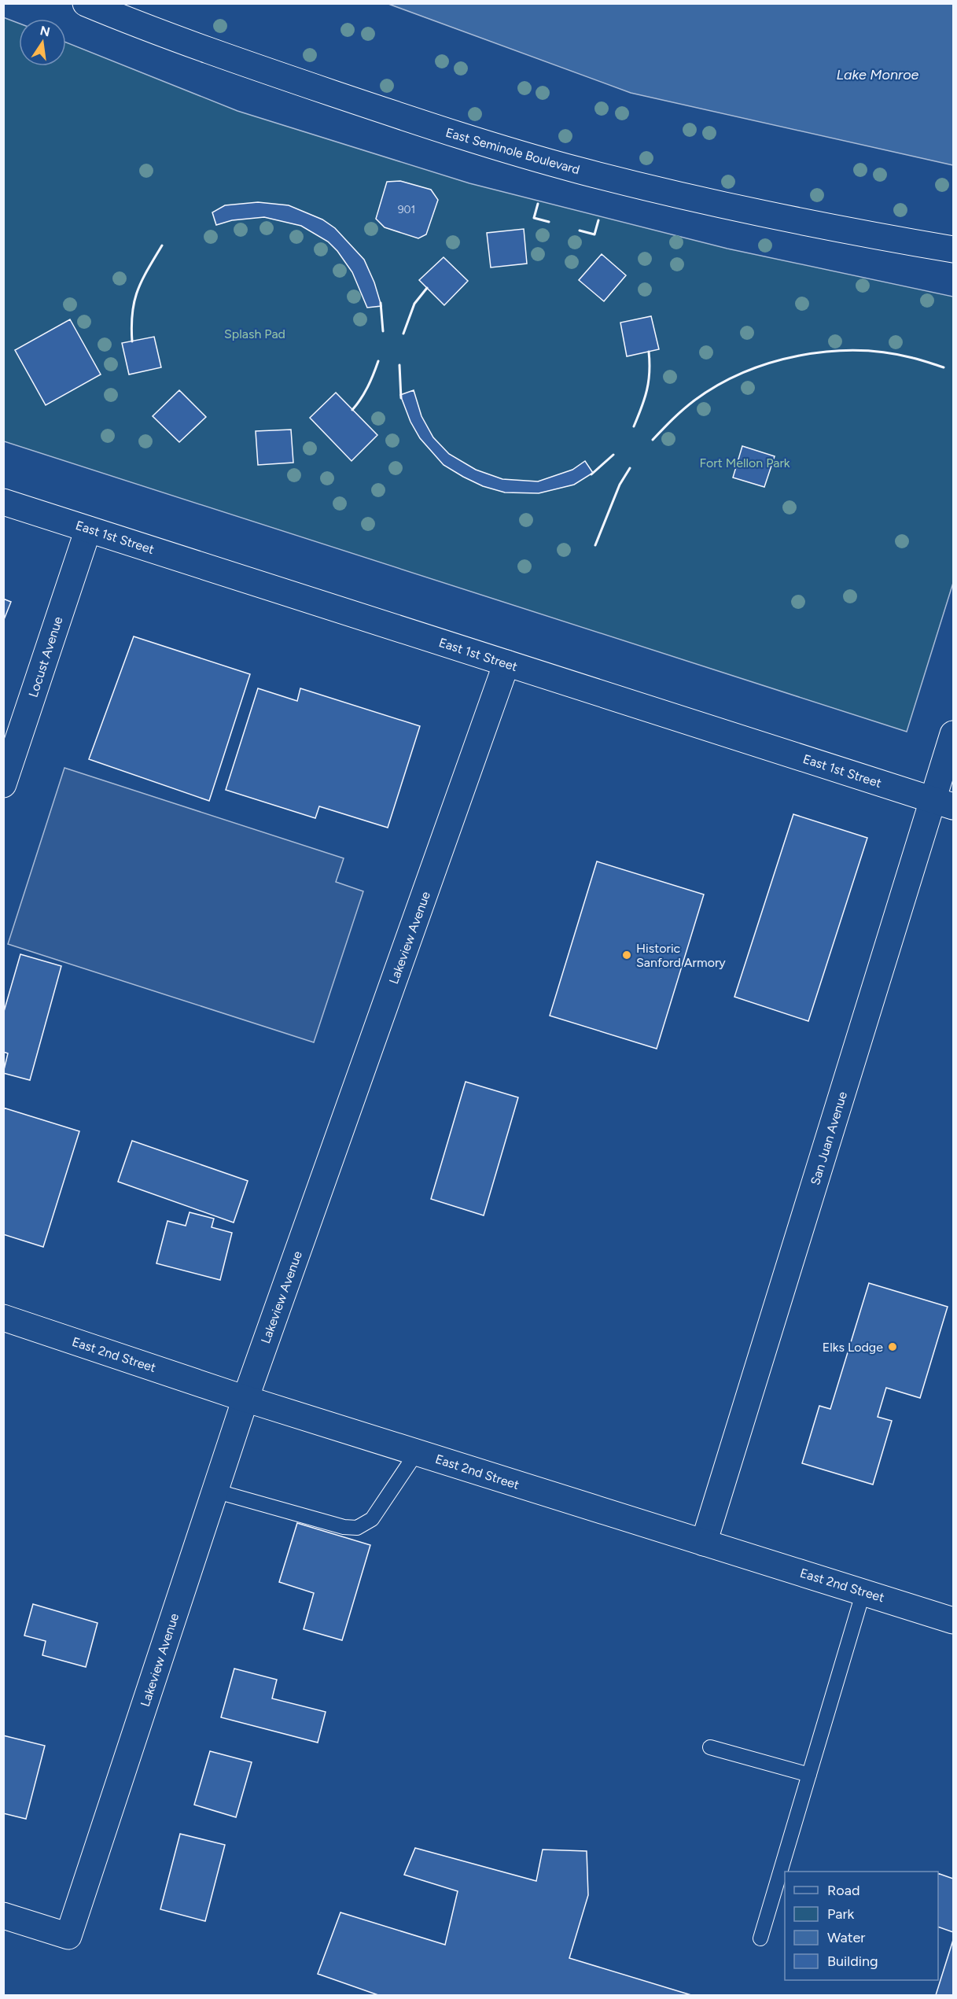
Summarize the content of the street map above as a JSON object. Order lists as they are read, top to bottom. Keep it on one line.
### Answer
{"streets":{"street":["East Seminole Boulevard","East 1st Street","Locust Avenue","Lakeview Avenue","San Juan Avenue","East 2nd Street"]},"crossings":[["East 1st Street","Locust Avenue"],["East 1st Street","Lakeview Avenue"],["East 1st Street","San Juan Avenue"],["Lakeview Avenue","East 2nd Street"],["San Juan Avenue","East 2nd Street"]],"water":["Lake Monroe"],"parks":["Splash Pad","Fort Mellon Park"],"places":["Historic Sanford Armory","Elks Lodge"],"house_numbers":["901"],"legend":["Road","Park","Water","Building"],"north":"top"}
